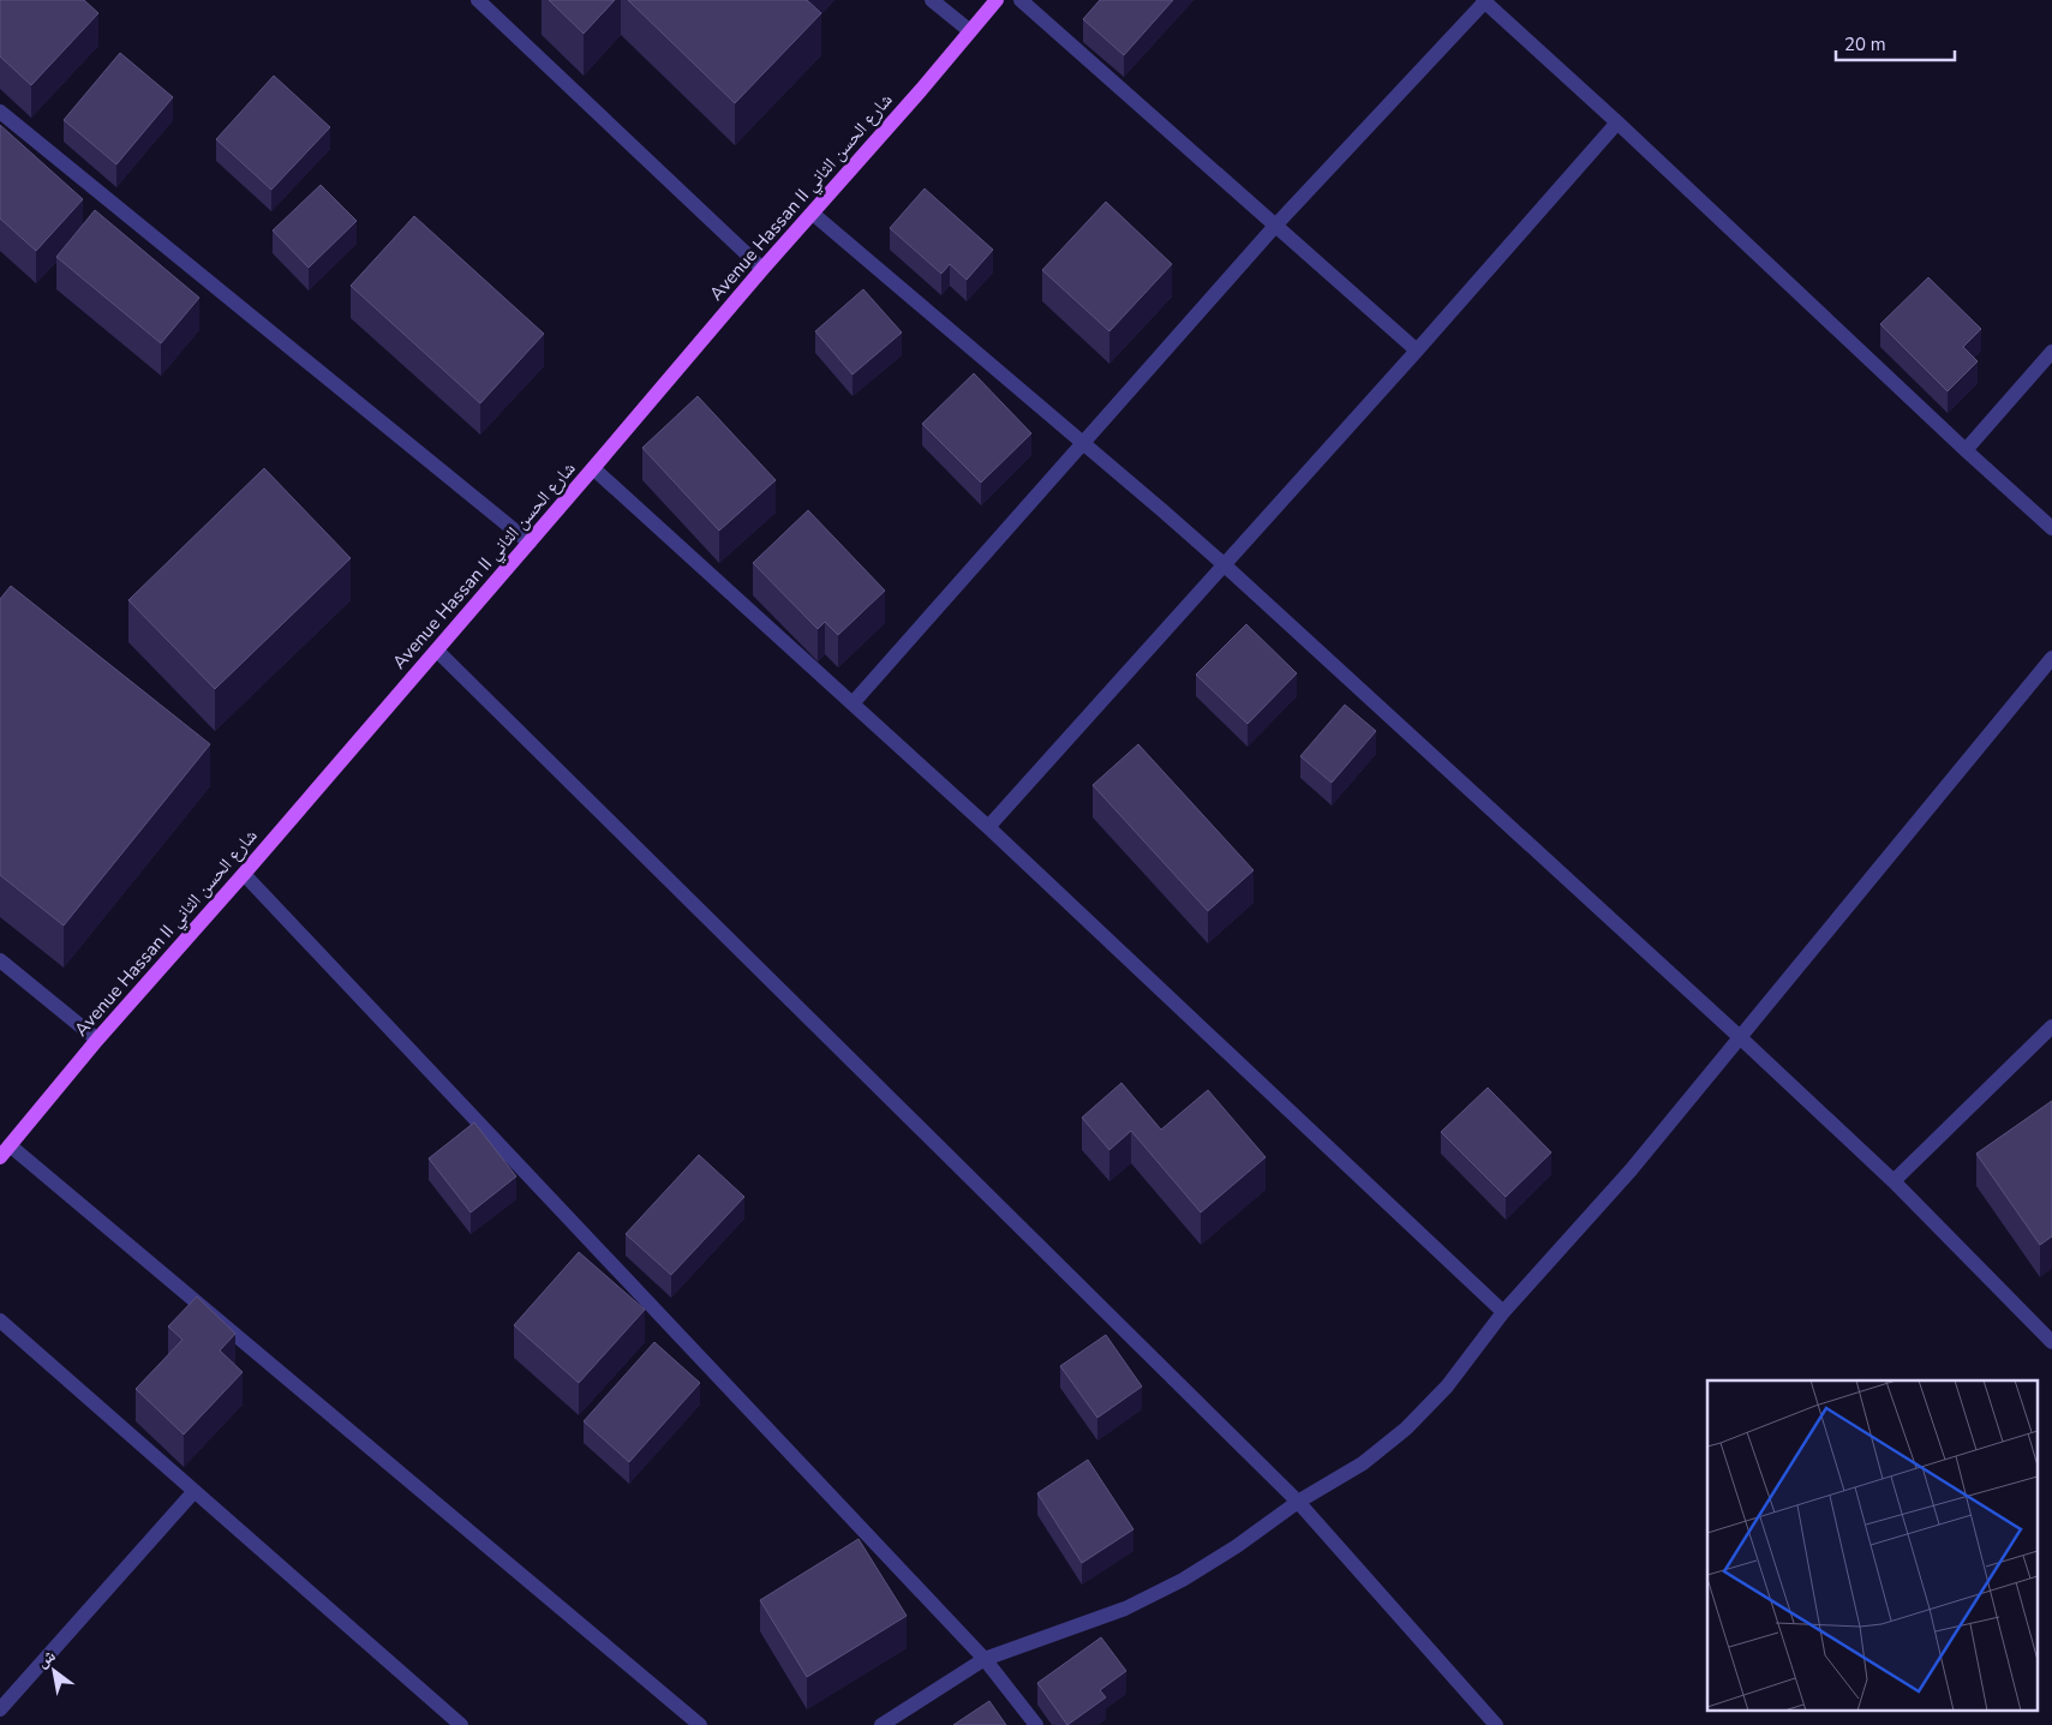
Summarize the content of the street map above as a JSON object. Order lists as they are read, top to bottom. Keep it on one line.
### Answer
{"streets":{"main road":["Avenue Hassan II شارع الحسن الثاني"]},"scale_bar":"20 m","north":"top left"}
